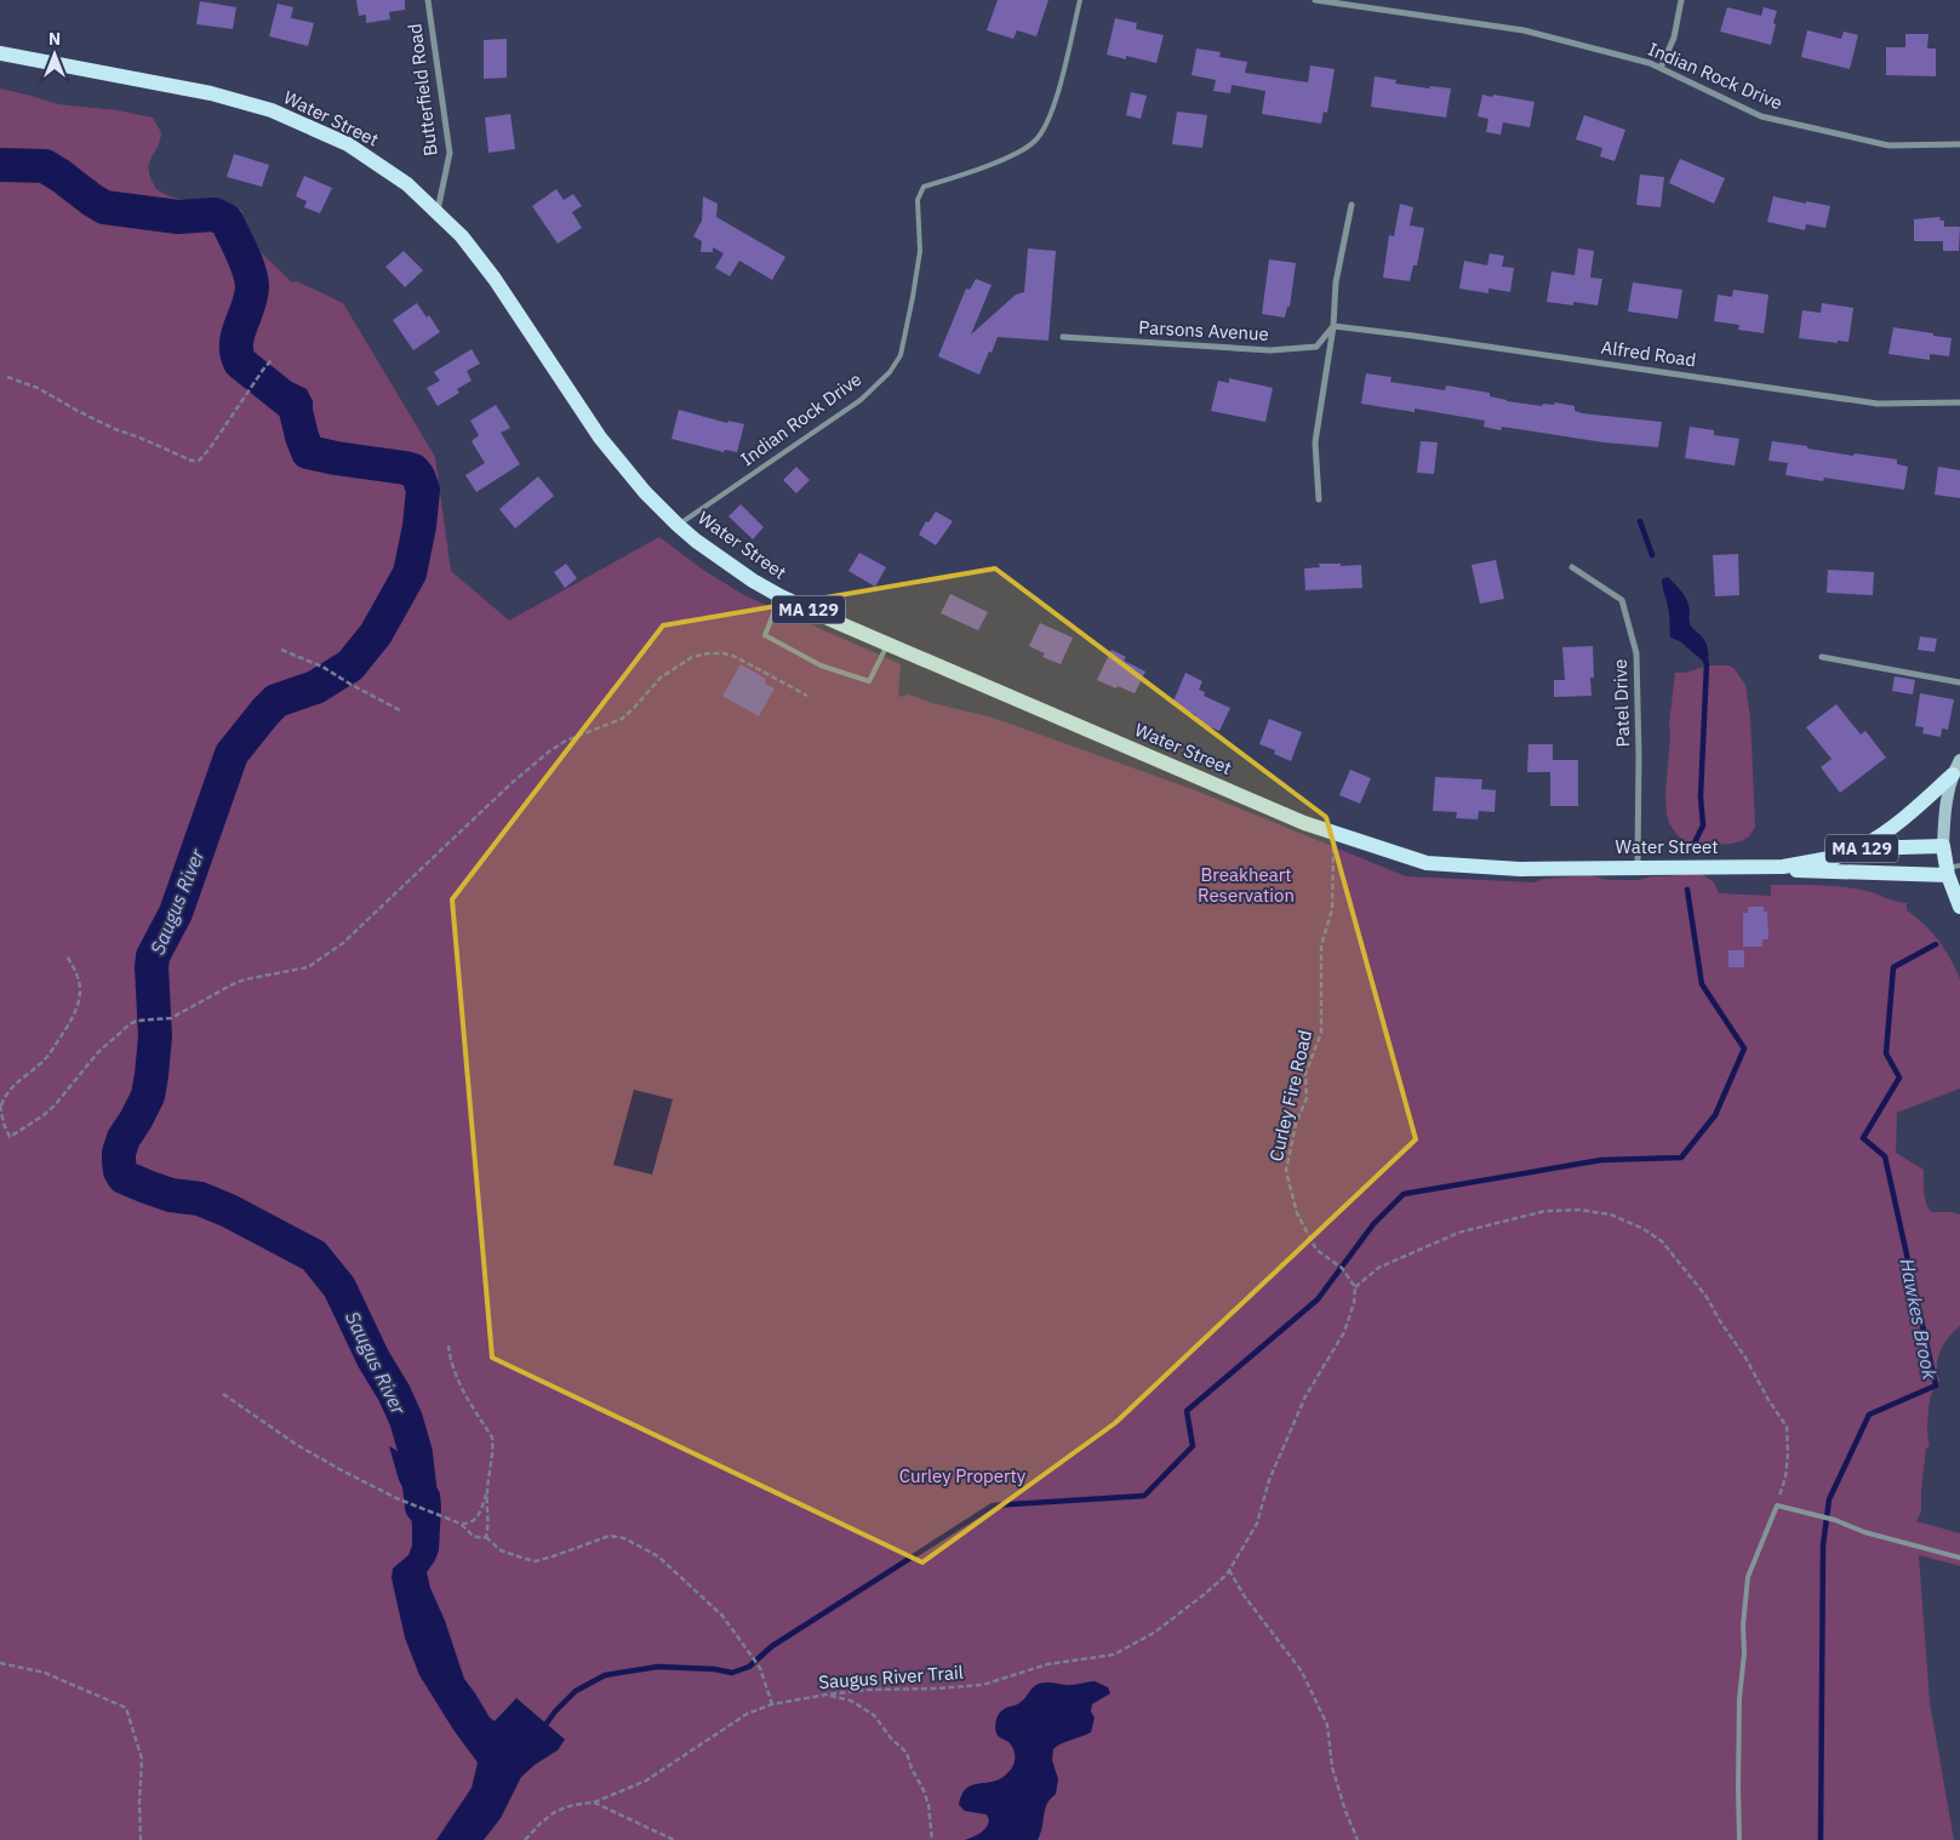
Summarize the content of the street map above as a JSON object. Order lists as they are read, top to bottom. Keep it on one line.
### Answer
{"streets":{"main road":["Water Street","MA 129"],"street":["Indian Rock Drive","Butterfield Road","Parsons Avenue","Alfred Road","Patel Drive"],"path":["Curley Fire Road","Saugus River Trail"]},"crossings":[["Indian Rock Drive","Water Street"],["Butterfield Road","Water Street"],["Water Street","Patel Drive"],["Water Street","Curley Fire Road"],["Parsons Avenue","Alfred Road"]],"water":["Saugus River","Hawkes Brook"],"parks":["Breakheart Reservation","Curley Property"],"north":"top"}
